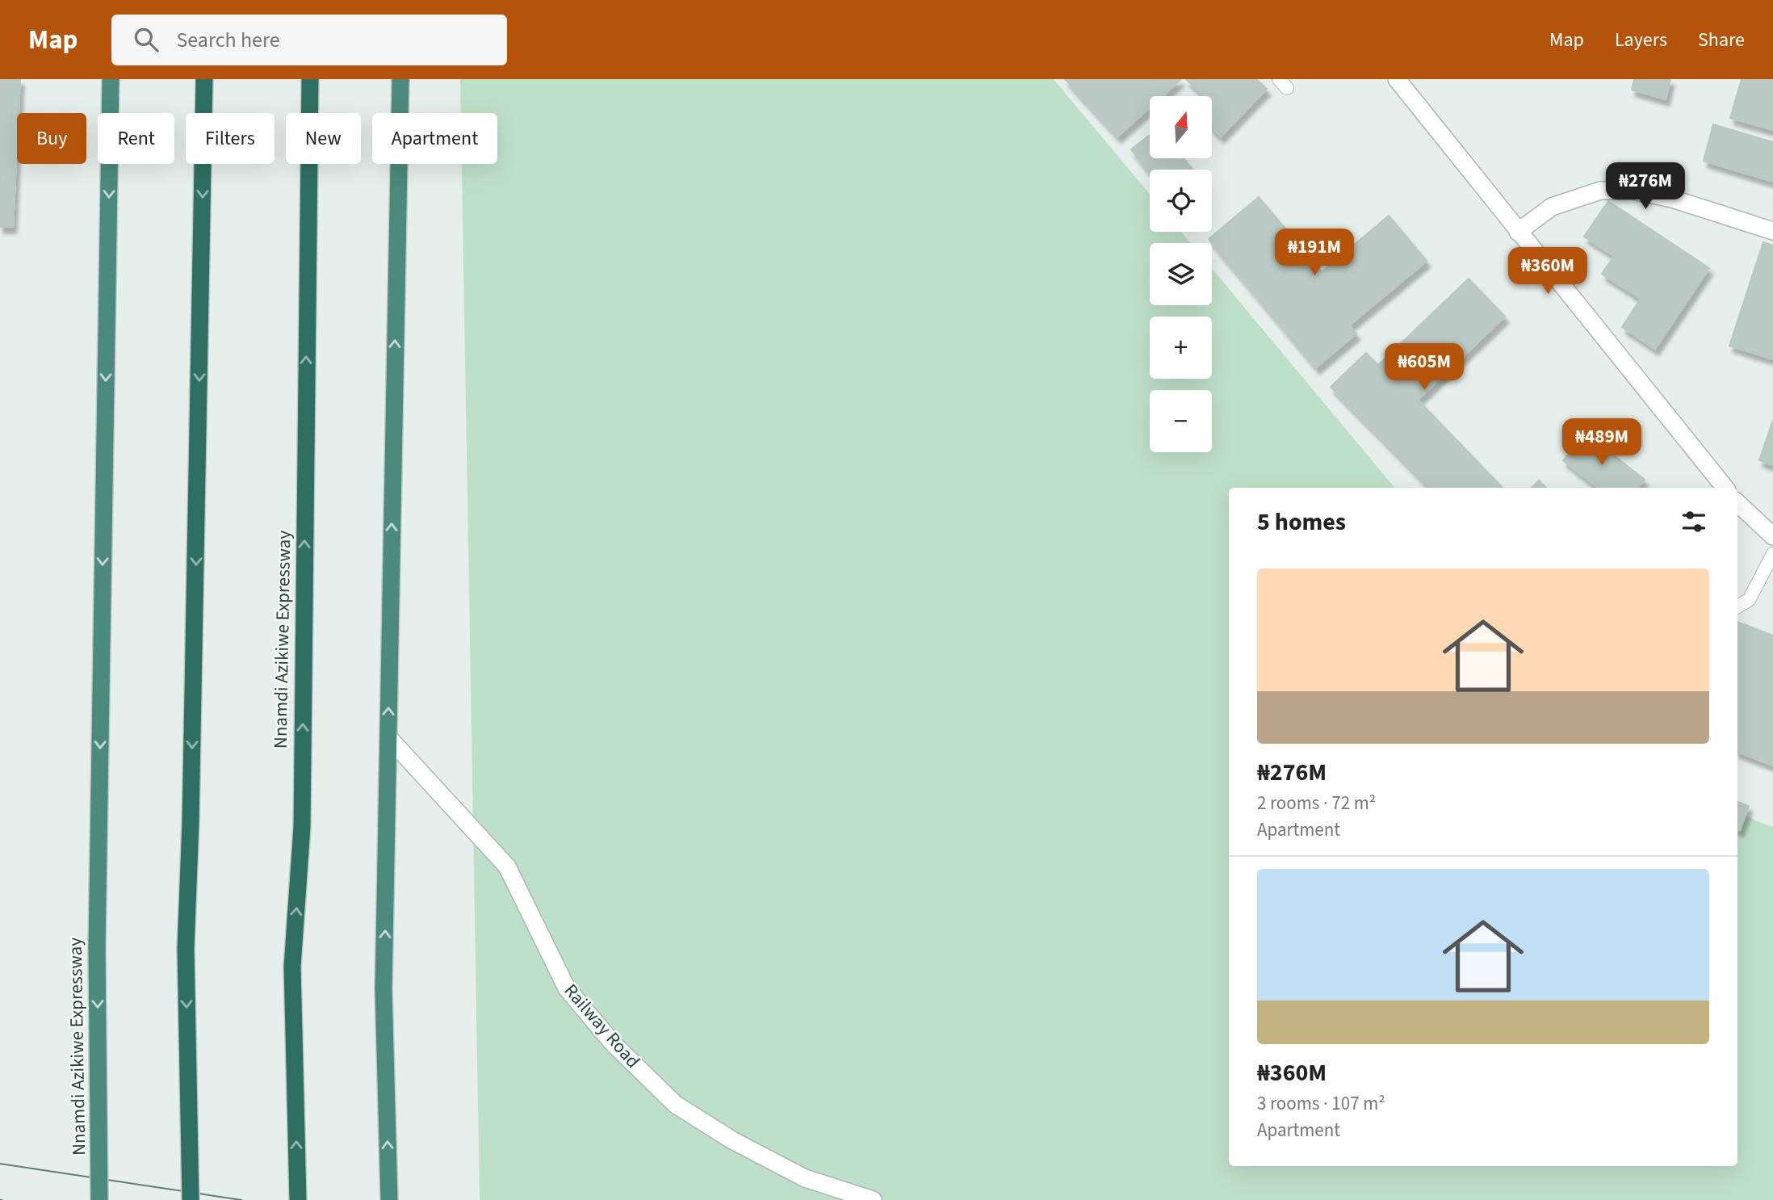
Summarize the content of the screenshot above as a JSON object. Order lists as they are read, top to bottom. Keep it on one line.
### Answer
{"streets":{"highway":["Nnamdi Azikiwe Expressway"],"street":["Railway Road"]},"north":"top","page":{"header":"Map","search":"Search here","nav":["Map","Layers","Share"],"map_buttons":["+","−"],"chip":["Buy","Rent","Filters","New","Apartment"],"price":["₦276M","₦191M","₦360M","₦605M","₦489M"],"heading":"5 homes","list":[{"name":"₦276M","note":"2 rooms · 72 m² · Apartment"},{"name":"₦360M","note":"3 rooms · 107 m² · Apartment"}]}}
